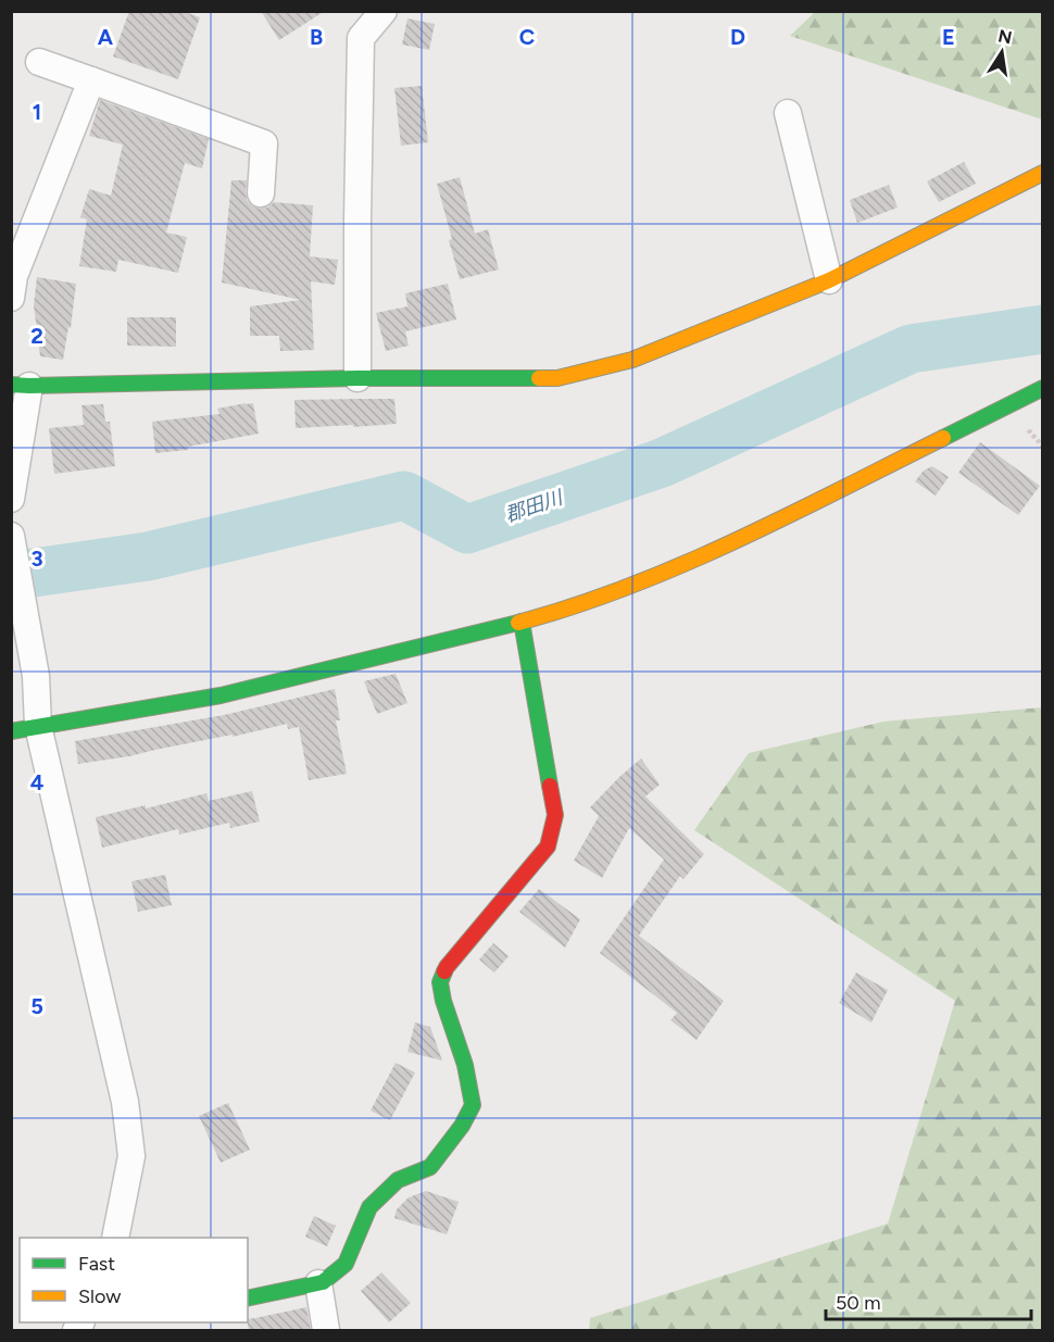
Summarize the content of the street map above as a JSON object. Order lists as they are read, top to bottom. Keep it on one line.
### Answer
{"water":["郡田川"],"legend":["Fast","Slow"],"scale_bar":"50 m","north":"top","grid":{"columns":["A","B","C","D","E"],"rows":["1","2","3","4","5"]}}
